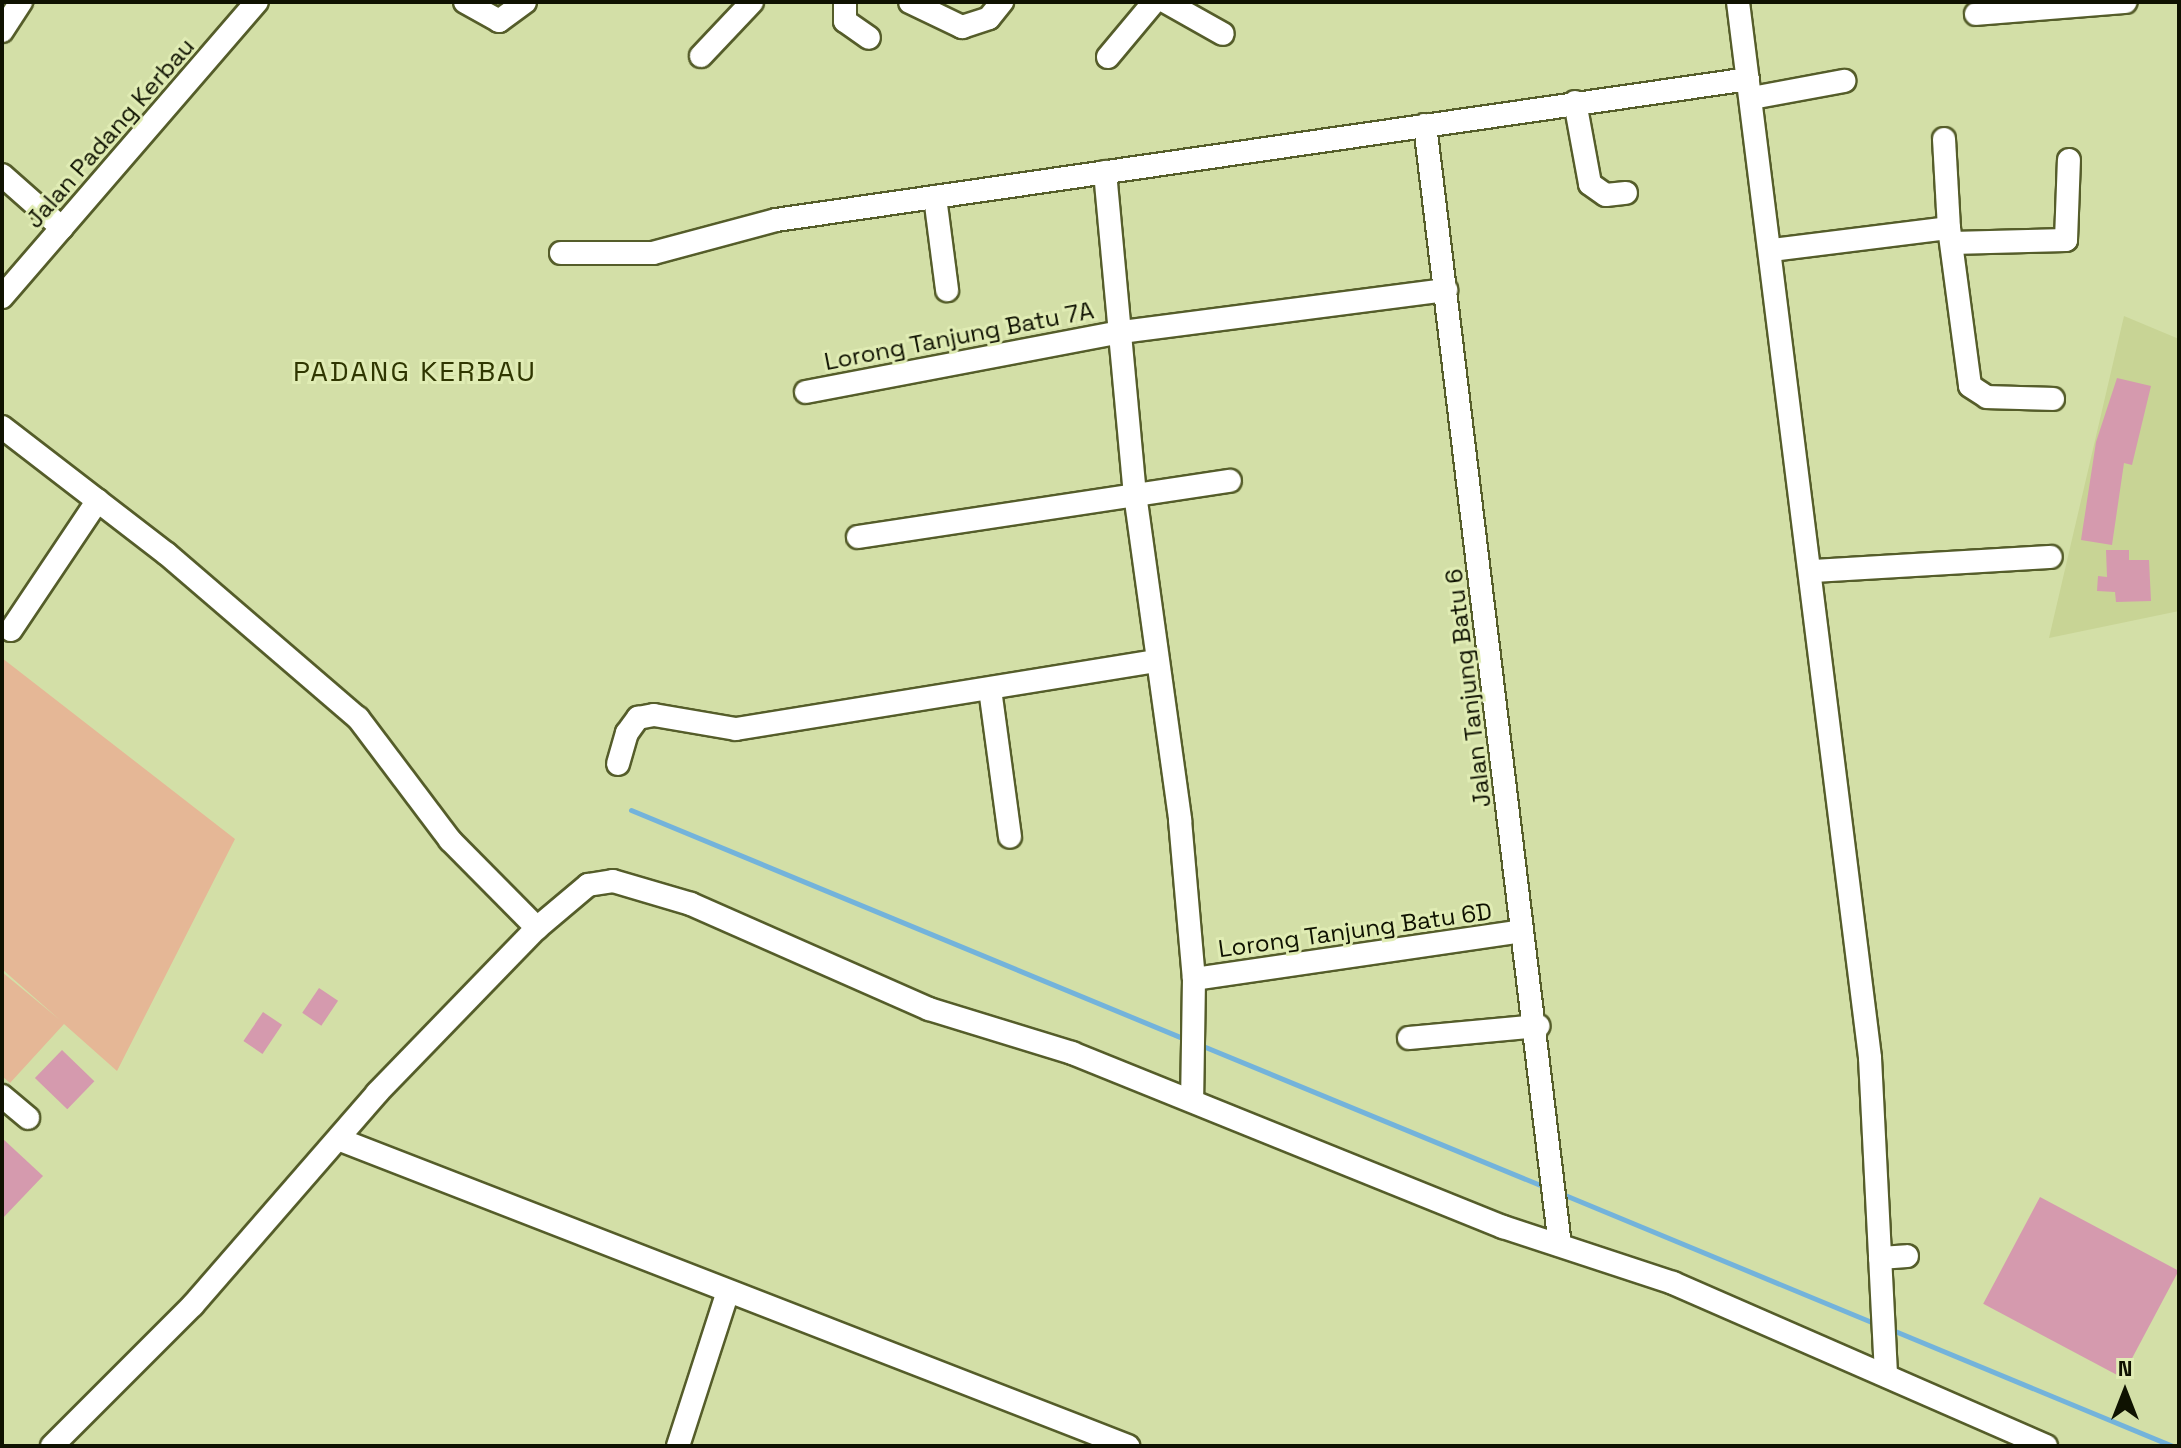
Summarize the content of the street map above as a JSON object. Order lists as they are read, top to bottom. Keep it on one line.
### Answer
{"streets":{"street":["Jalan Padang Kerbau","Lorong Tanjung Batu 7A","Jalan Tanjung Batu 6","Lorong Tanjung Batu 6D"]},"crossings":[["Lorong Tanjung Batu 7A","Jalan Tanjung Batu 6"],["Jalan Tanjung Batu 6","Lorong Tanjung Batu 6D"]],"districts":["PADANG KERBAU"],"north":"top"}
